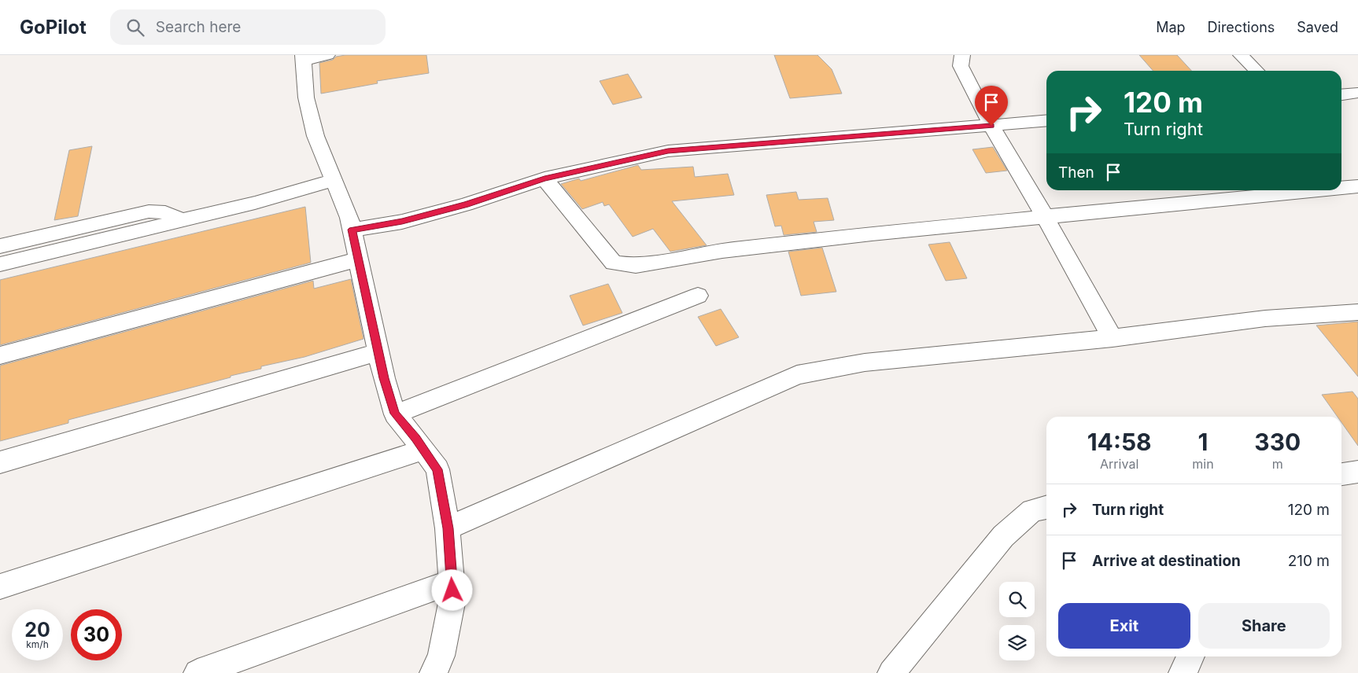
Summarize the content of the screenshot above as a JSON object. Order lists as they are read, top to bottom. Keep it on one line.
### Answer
{"page":{"header":"GoPilot","search":"Search here","nav":["Map","Directions","Saved"],"turn":["120 m","Turn right"],"then":"Then","eta":["14:58","Arrival","1","min","330","m"],"list":[{"name":"Turn right","value":"120 m"},{"name":"Arrive at destination","value":"210 m"}],"buttons":["Exit","Share"],"speed":"20 km/h","limit":"30"}}
